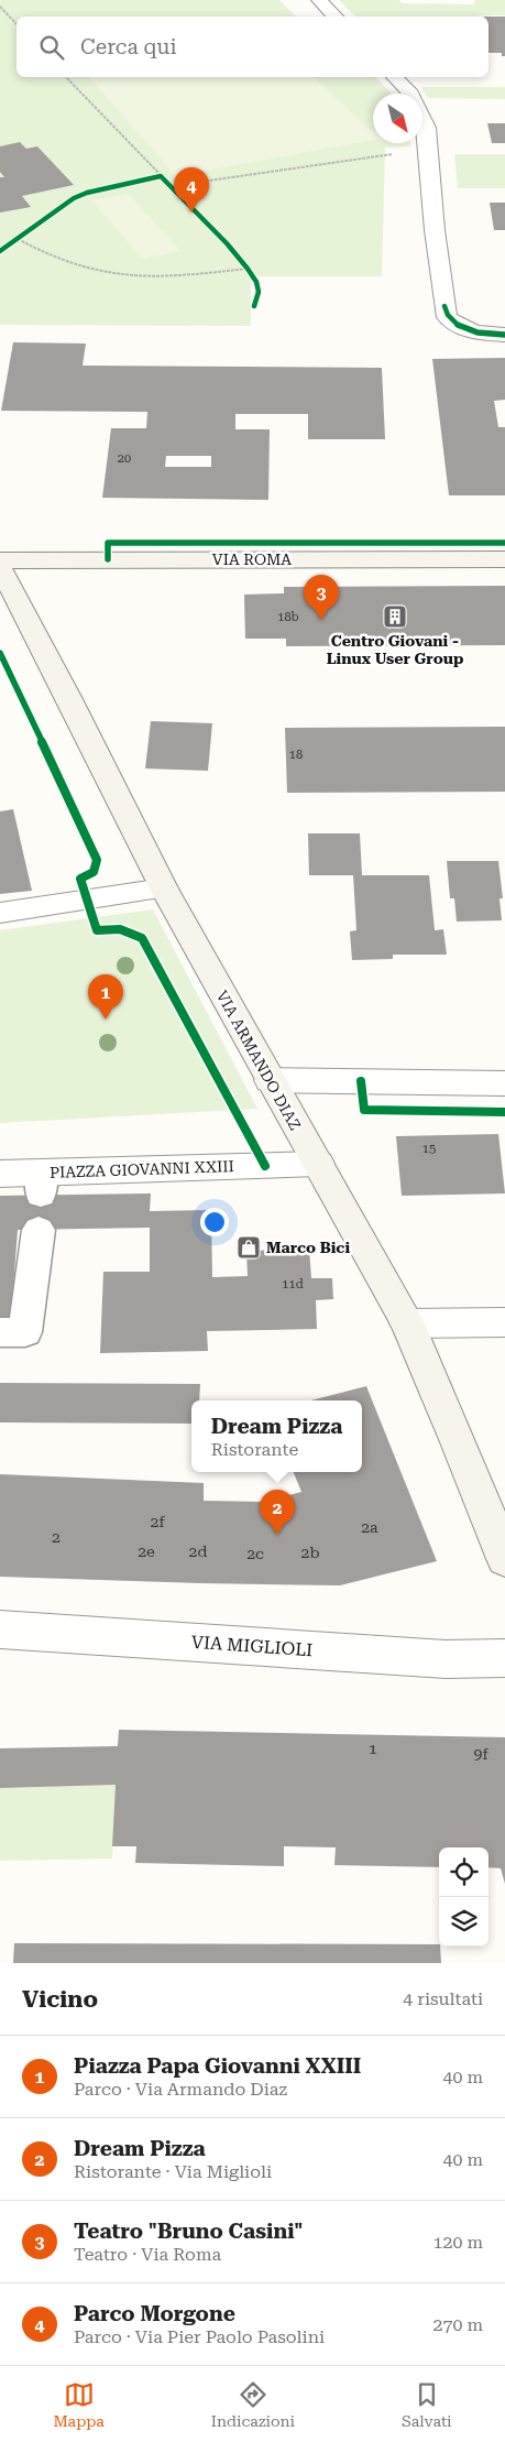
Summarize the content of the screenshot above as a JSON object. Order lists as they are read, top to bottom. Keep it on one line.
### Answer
{"streets":{"street":["VIA ROMA","VIA ARMANDO DIAZ","PIAZZA GIOVANNI XXIII","VIA MIGLIOLI"]},"crossings":[["VIA ARMANDO DIAZ","PIAZZA GIOVANNI XXIII"]],"places":{"building":["Centro Giovani - Linux User Group"],"shop":["Marco Bici"]},"house_numbers":["20","18b","18","15","11d","2f","2a","2","2e","2d","2b","2c","1","9f"],"north":"bottom right","page":{"search":"Cerca qui","pins":["4","3","1","2"],"popup":["Dream Pizza","Ristorante"],"heading":["Vicino","4 risultati"],"list":[{"mark":"1","name":"Piazza Papa Giovanni XXIII","note":"Parco · Via Armando Diaz","value":"40 m"},{"mark":"2","name":"Dream Pizza","note":"Ristorante · Via Miglioli","value":"40 m"},{"mark":"3","name":"Teatro \"Bruno Casini\"","note":"Teatro · Via Roma","value":"120 m"},{"mark":"4","name":"Parco Morgone","note":"Parco · Via Pier Paolo Pasolini","value":"270 m"}],"nav":["Mappa","Indicazioni","Salvati"]}}
